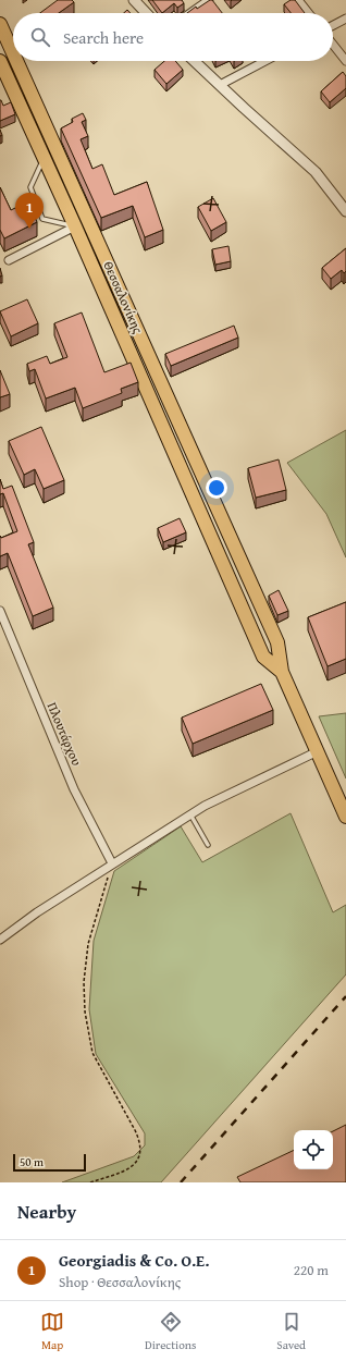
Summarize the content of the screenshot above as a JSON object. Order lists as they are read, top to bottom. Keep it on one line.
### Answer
{"streets":{"main road":["Θεσσαλονίκης"],"street":["Πλουτάρχου"]},"scale_bar":"50 m","page":{"search":"Search here","pins":"1","scale":"50 m","heading":"Nearby","list":[{"mark":"1","name":"Georgiadis & Co. O.E.","note":"Shop · Θεσσαλονίκης","value":"220 m"}],"nav":["Map","Directions","Saved"]}}
